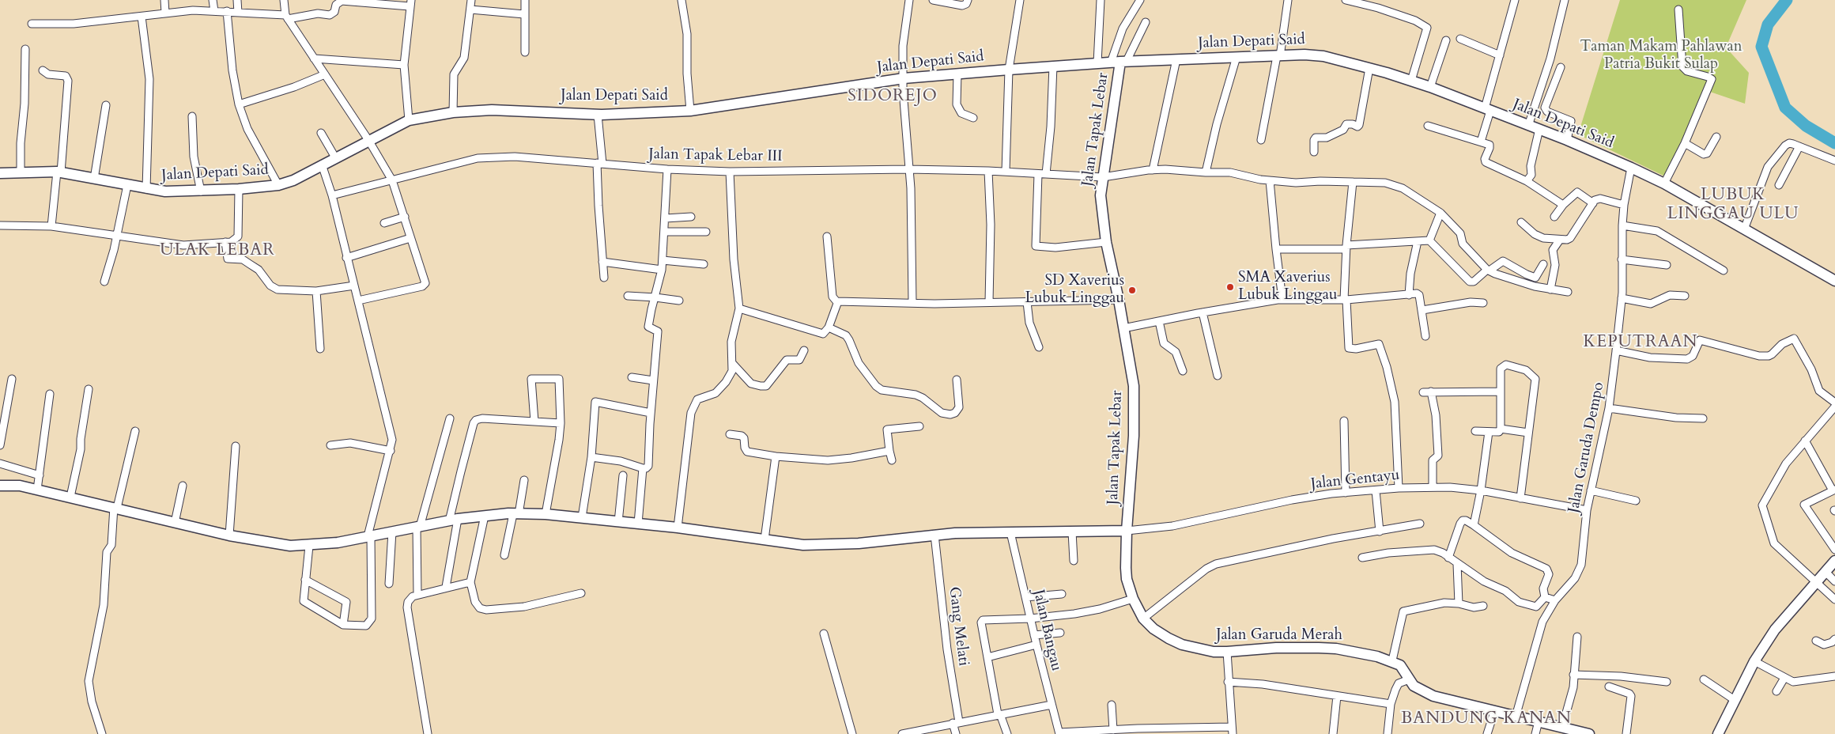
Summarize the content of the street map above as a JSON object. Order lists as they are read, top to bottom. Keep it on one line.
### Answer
{"streets":{"street":["Jalan Depati Said","Jalan Tapak Lebar","Jalan Tapak Lebar III","Jalan Garuda Dempo","Jalan Gentayu","Gang Melati","Jalan Bangau","Jalan Garuda Merah"]},"crossings":[["Jalan Depati Said","Jalan Tapak Lebar"],["Jalan Depati Said","Jalan Garuda Dempo"],["Jalan Tapak Lebar","Jalan Tapak Lebar III"],["Jalan Tapak Lebar","Jalan Gentayu"],["Jalan Tapak Lebar","Jalan Garuda Merah"],["Jalan Garuda Dempo","Jalan Gentayu"],["Jalan Gentayu","Jalan Garuda Merah"]],"districts":["SIDOREJO","LUBUK LINGGAU ULU","ULAK LEBAR","KEPUTRAAN","BANDUNG KANAN"],"parks":["Taman Makam Pahlawan Patria Bukit Sulap"],"places":["SMA Xaverius Lubuk Linggau","SD Xaverius Lubuk Linggau"]}
